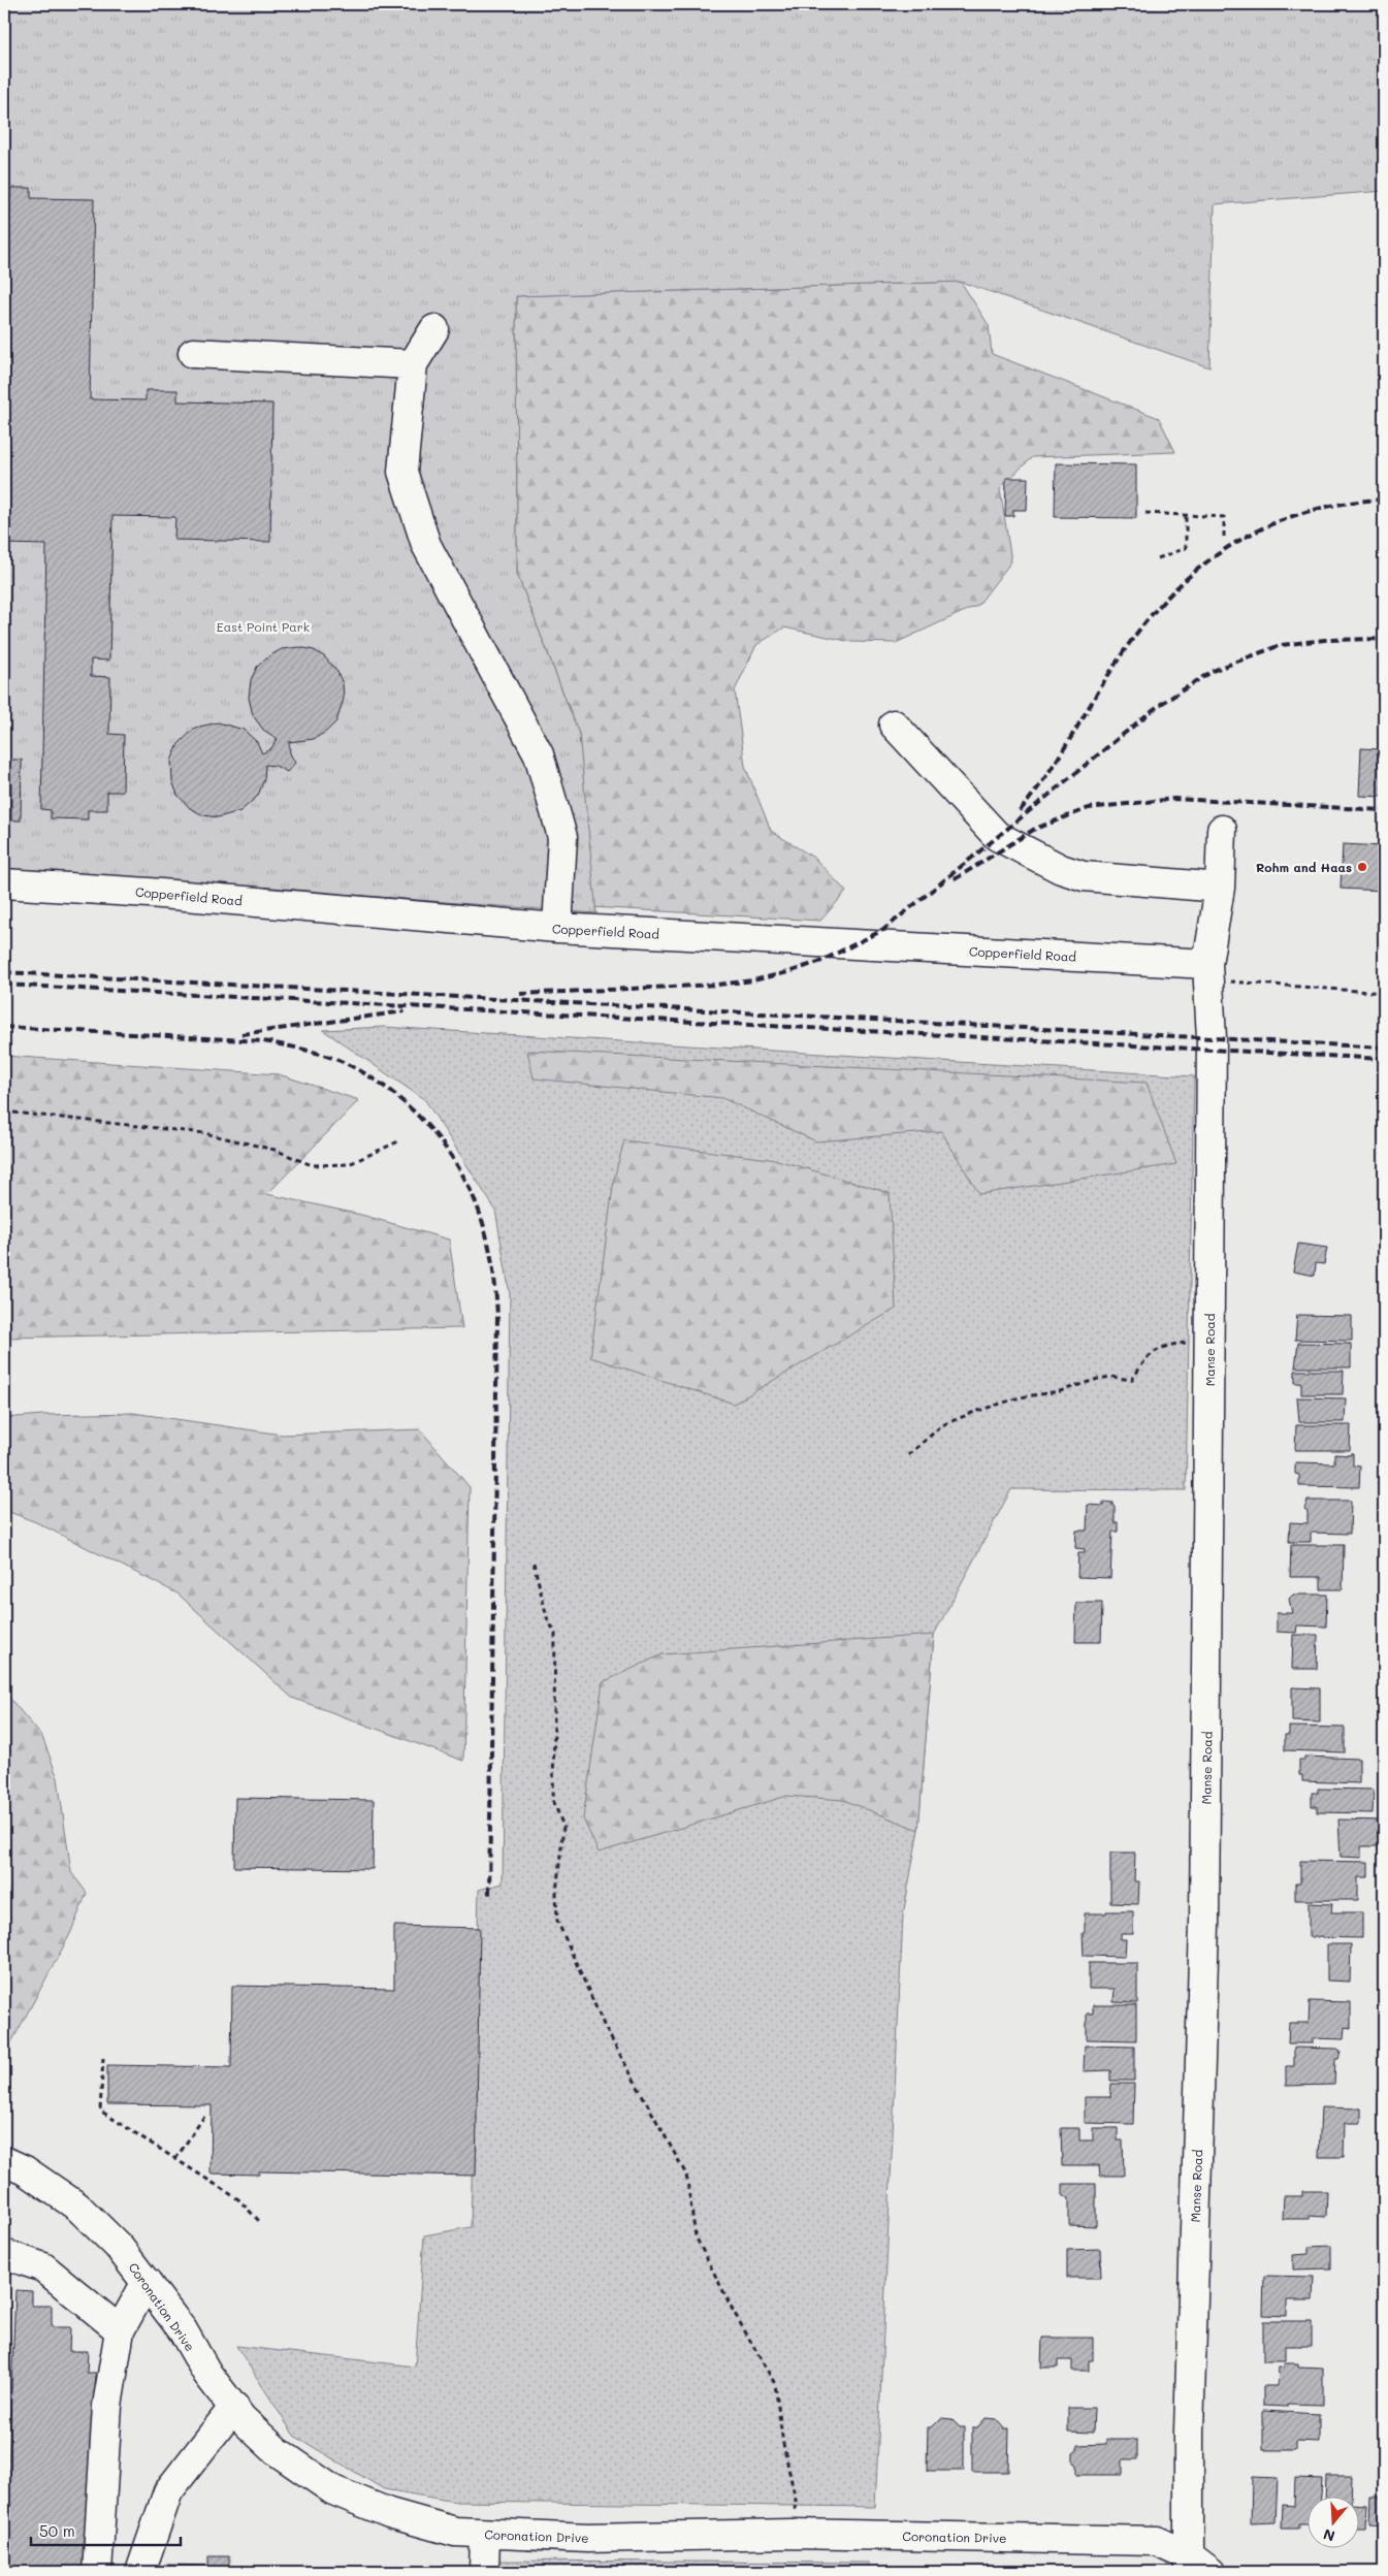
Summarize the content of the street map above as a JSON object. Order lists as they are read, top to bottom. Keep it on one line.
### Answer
{"streets":{"street":["Copperfield Road","Manse Road","Coronation Drive"]},"crossings":[["Copperfield Road","Manse Road"],["Manse Road","Coronation Drive"]],"parks":["East Point Park"],"places":["Rohm and Haas"],"scale_bar":"50 m","north":"bottom"}
